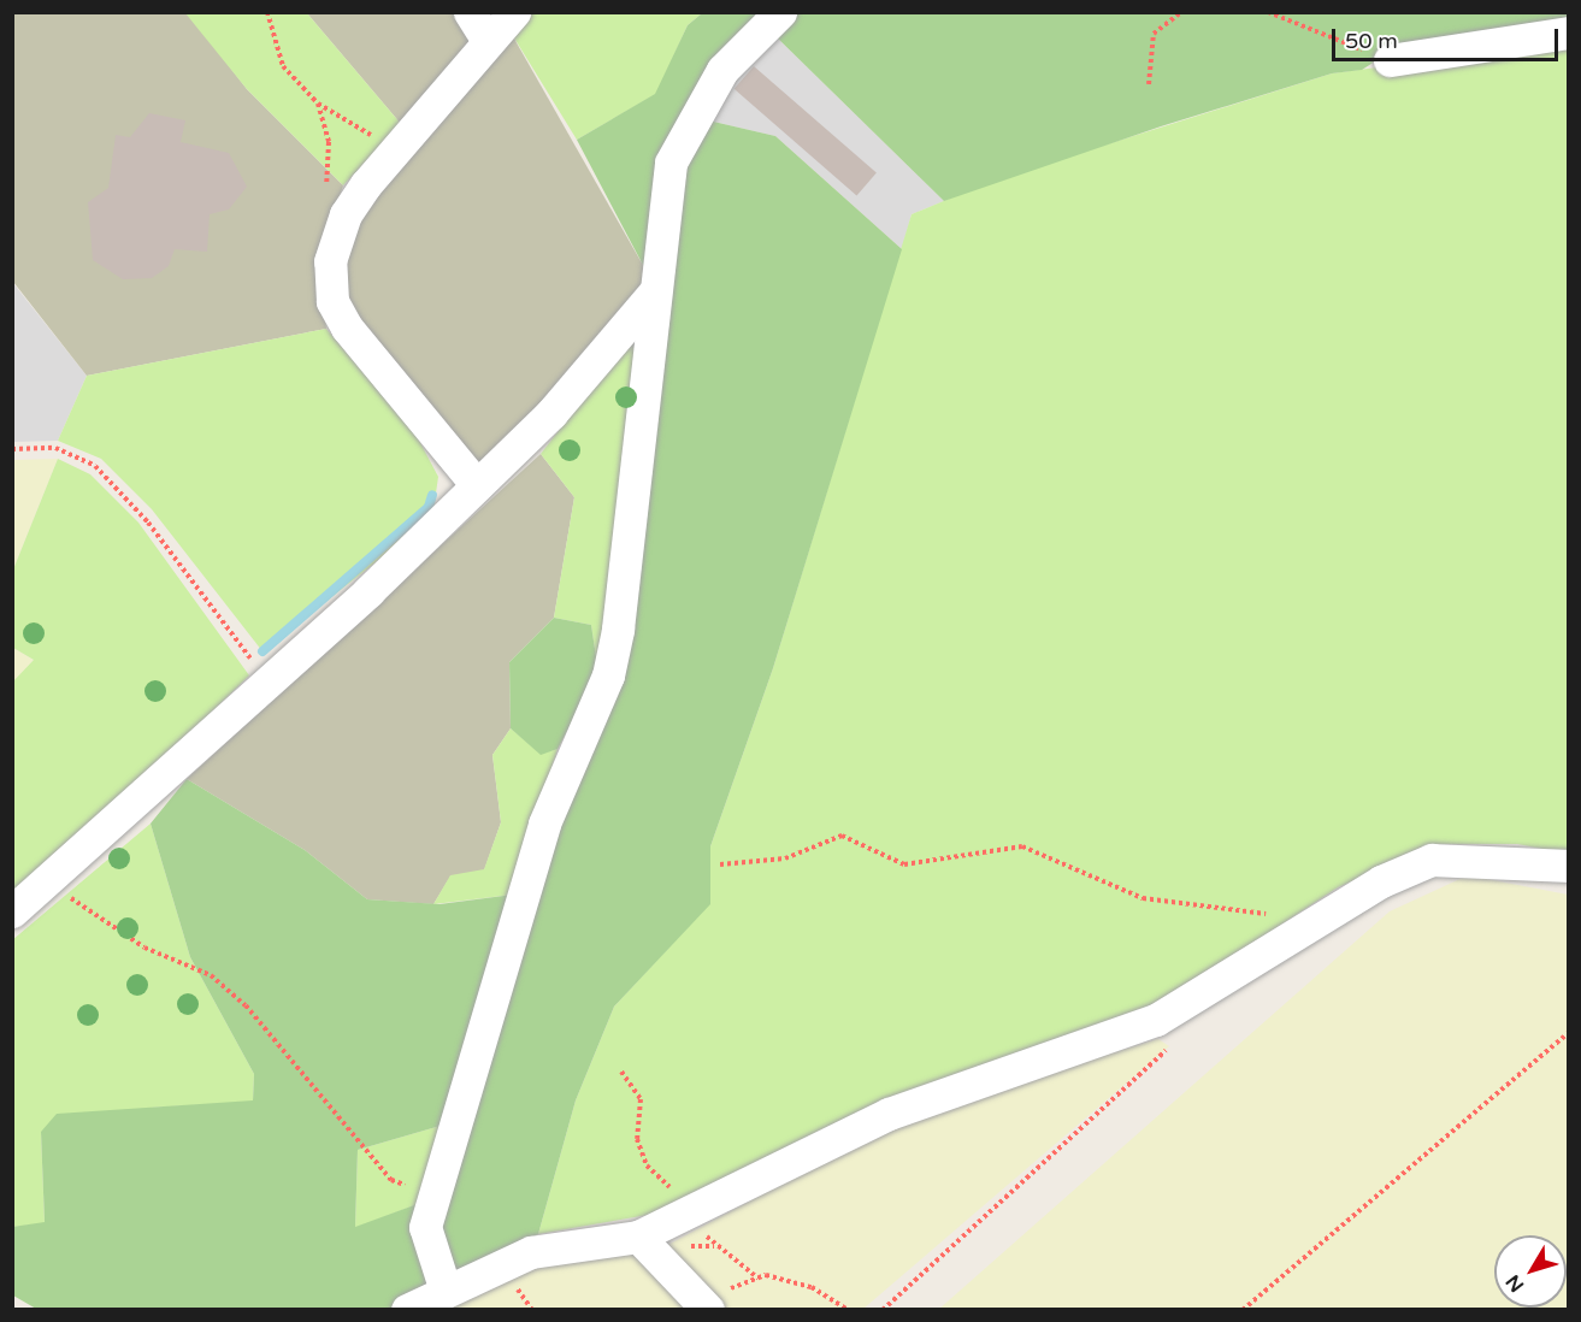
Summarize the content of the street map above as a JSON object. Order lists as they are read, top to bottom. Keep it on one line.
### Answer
{"scale_bar":"50 m","north":"bottom left"}
